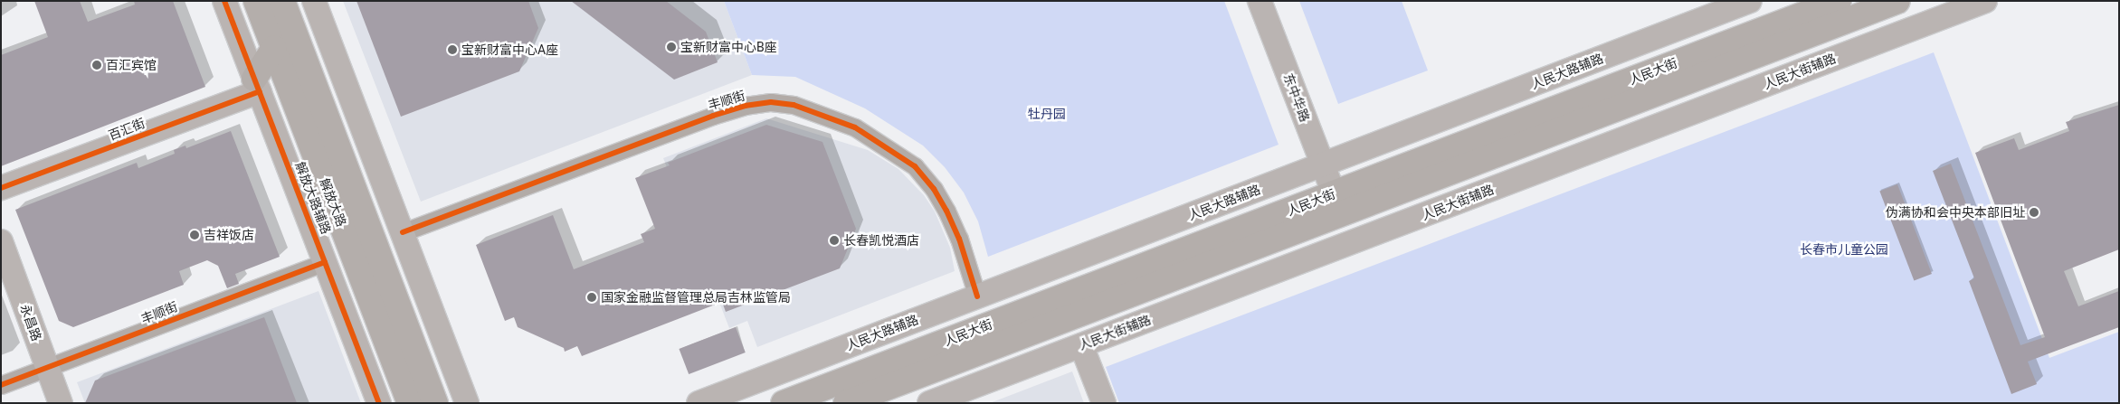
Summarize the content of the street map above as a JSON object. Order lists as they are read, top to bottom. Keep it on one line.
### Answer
{"streets":{"main road":["人民大路辅路","人民大街","人民大街辅路","东中华路","百汇街","解放大路辅路","解放大路","永昌路"],"street":["丰顺街"]},"crossings":[["人民大路辅路","东中华路"],["人民大路辅路","丰顺街"],["人民大街","东中华路"],["丰顺街","解放大路辅路"],["丰顺街","永昌路"],["百汇街","解放大路辅路"]],"parks":["牡丹园","长春市儿童公园"],"places":["宝新财富中心B座","宝新财富中心A座","百汇宾馆","伪满协和会中央本部旧址","吉祥饭店","长春凯悦酒店","国家金融监督管理总局吉林监管局"]}
